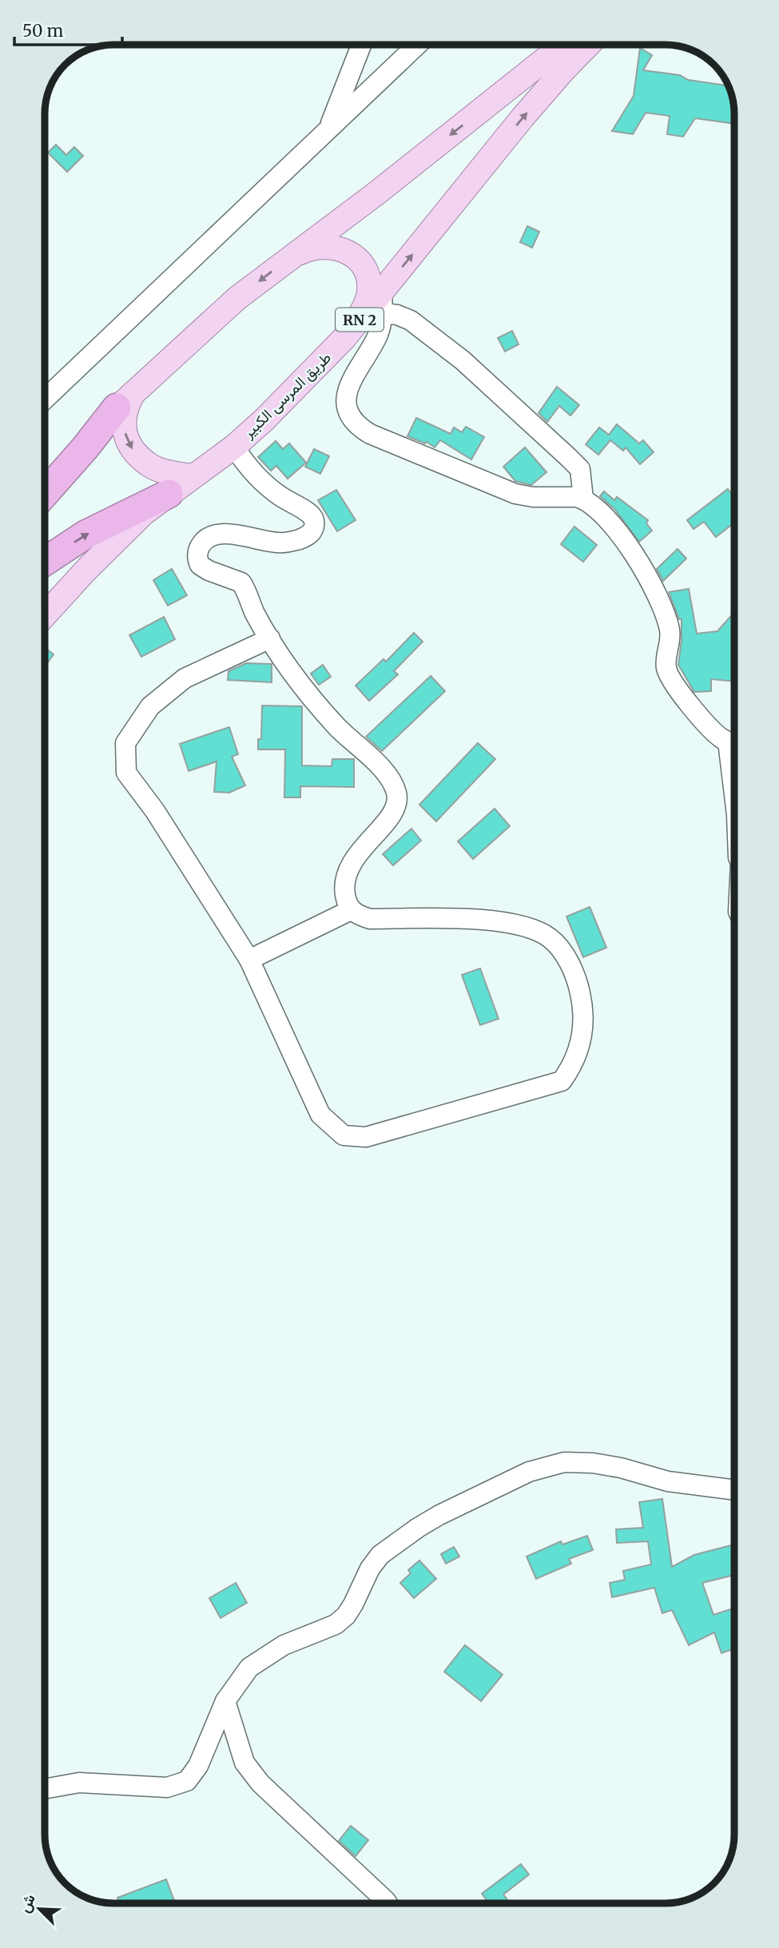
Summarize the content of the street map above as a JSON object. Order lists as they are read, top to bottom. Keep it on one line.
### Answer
{"streets":{"main road":["RN 2","طريق المرسى الكبير"]},"scale_bar":"50 m","north":"top left"}
